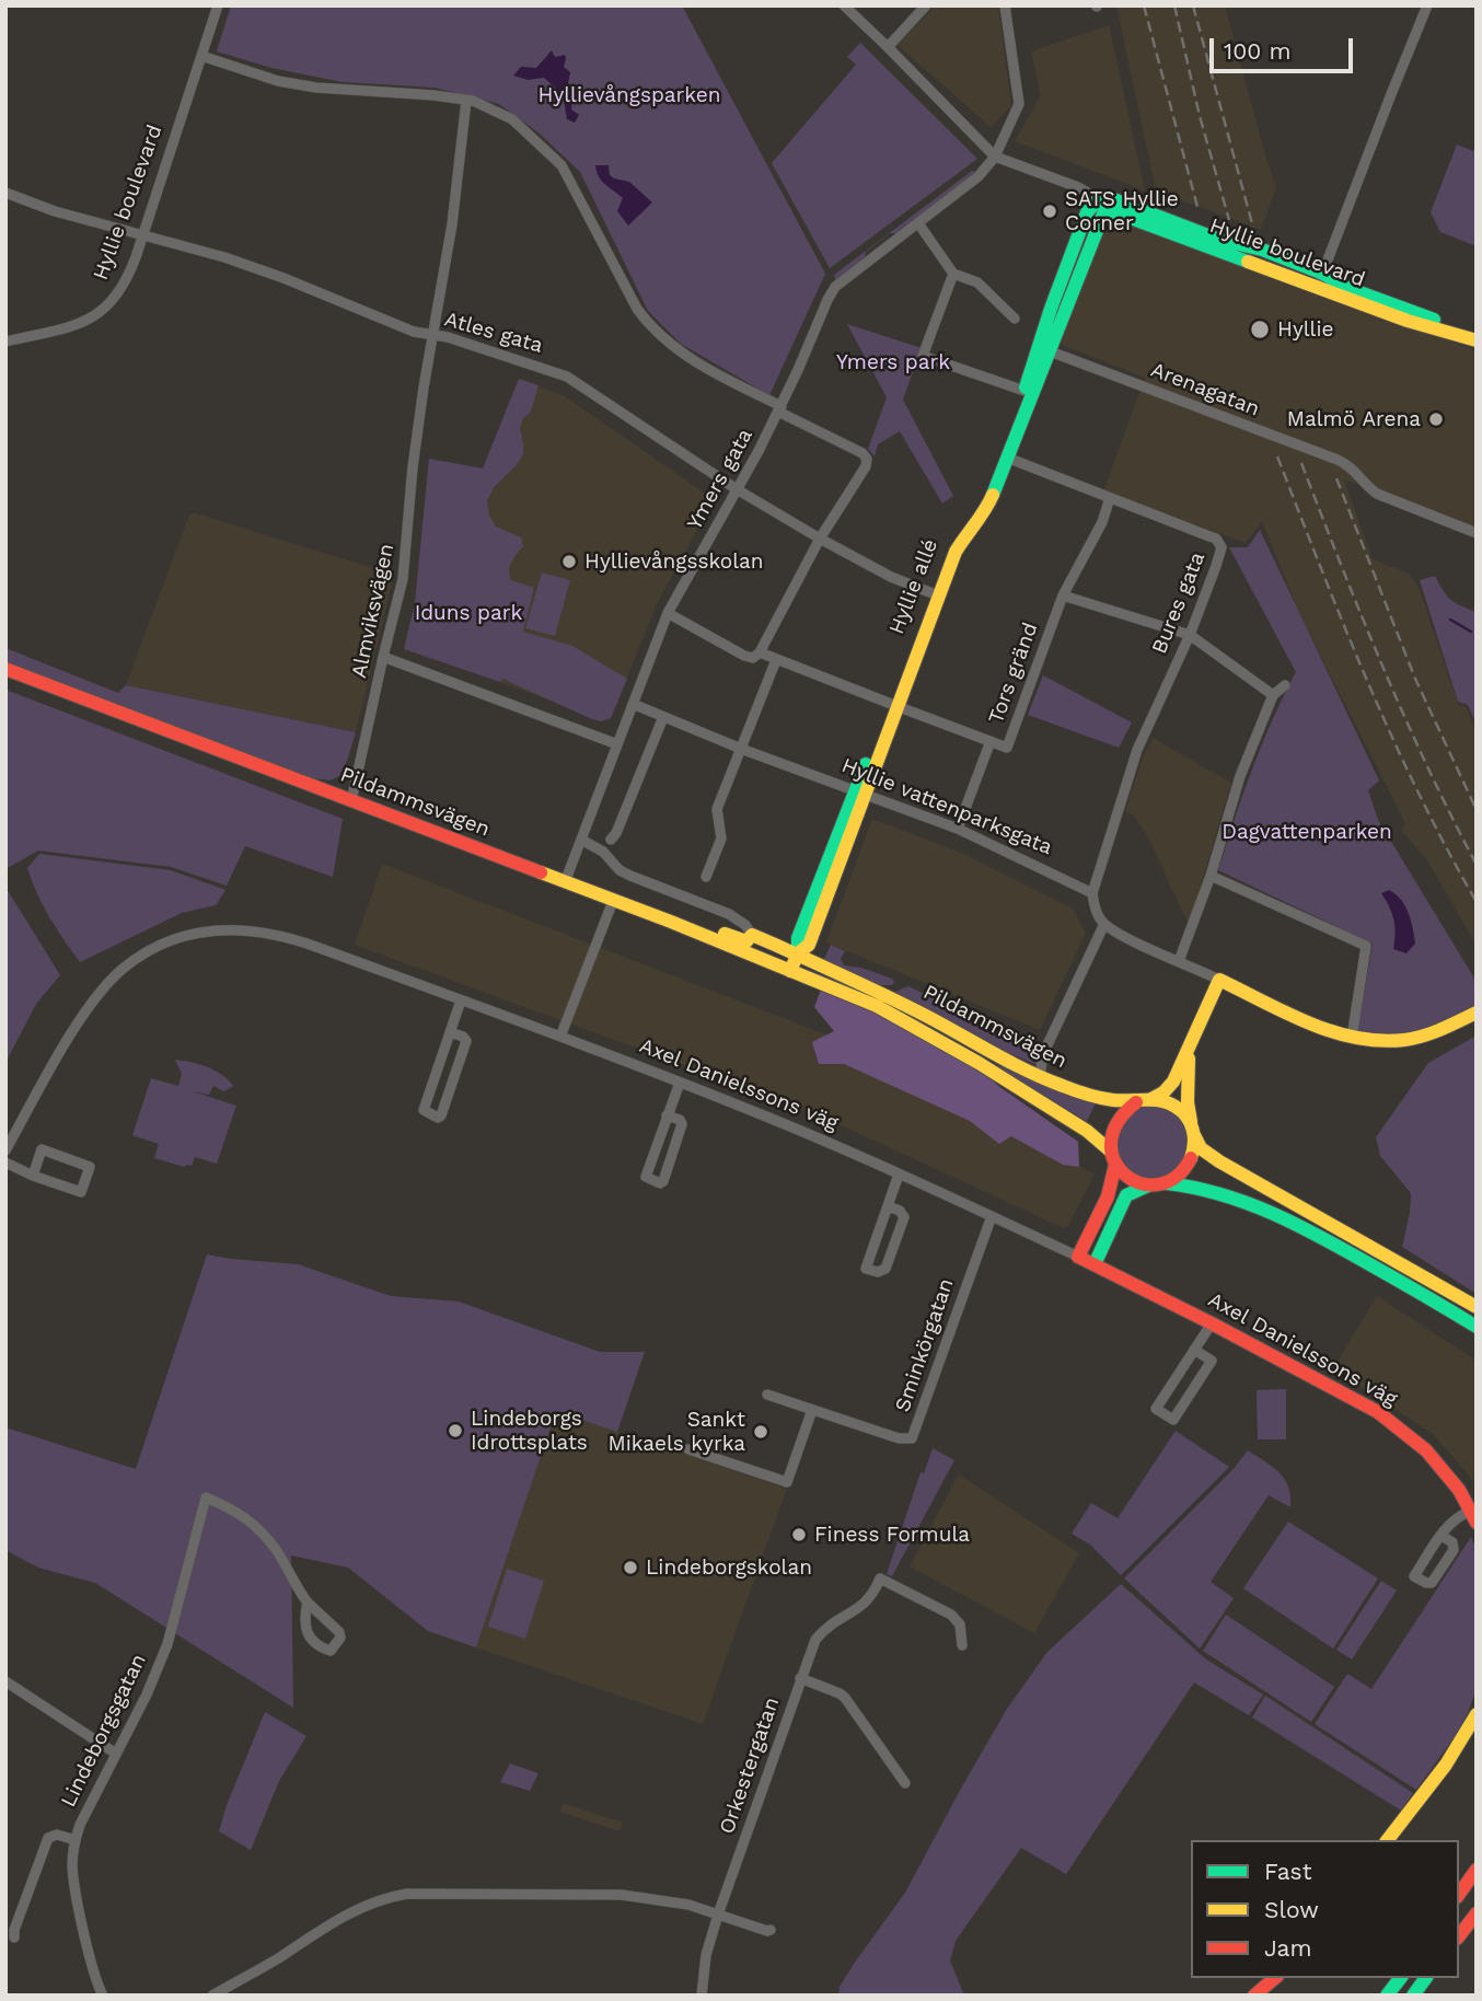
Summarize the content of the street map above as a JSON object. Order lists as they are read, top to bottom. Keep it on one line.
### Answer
{"streets":{"street":["Hyllie boulevard","Atles gata","Arenagatan","Ymers gata","Hyllie allé","Bures gata","Almviksvägen","Tors gränd","Pildammsvägen","Hyllie vattenparksgata","Axel Danielssons väg","Sminkörgatan","Lindeborgsgatan","Orkestergatan"]},"crossings":[["Hyllie boulevard","Atles gata"],["Hyllie boulevard","Ymers gata"],["Hyllie boulevard","Hyllie allé"],["Atles gata","Ymers gata"],["Atles gata","Hyllie allé"],["Atles gata","Almviksvägen"],["Arenagatan","Hyllie allé"],["Ymers gata","Tors gränd"],["Ymers gata","Pildammsvägen"],["Ymers gata","Hyllie vattenparksgata"],["Hyllie allé","Bures gata"],["Hyllie allé","Tors gränd"],["Hyllie allé","Pildammsvägen"],["Hyllie allé","Hyllie vattenparksgata"],["Bures gata","Hyllie vattenparksgata"],["Almviksvägen","Pildammsvägen"],["Tors gränd","Hyllie vattenparksgata"],["Axel Danielssons väg","Sminkörgatan"]],"parks":["Hyllievångsparken","Ymers park","Iduns park","Dagvattenparken"],"places":["SATS Hyllie Corner","Hyllie","Malmö Arena","Hyllievångsskolan","Lindeborgs Idrottsplats","Sankt Mikaels kyrka","Finess Formula","Lindeborgskolan"],"legend":["Fast","Slow","Jam"],"scale_bar":"100 m"}
